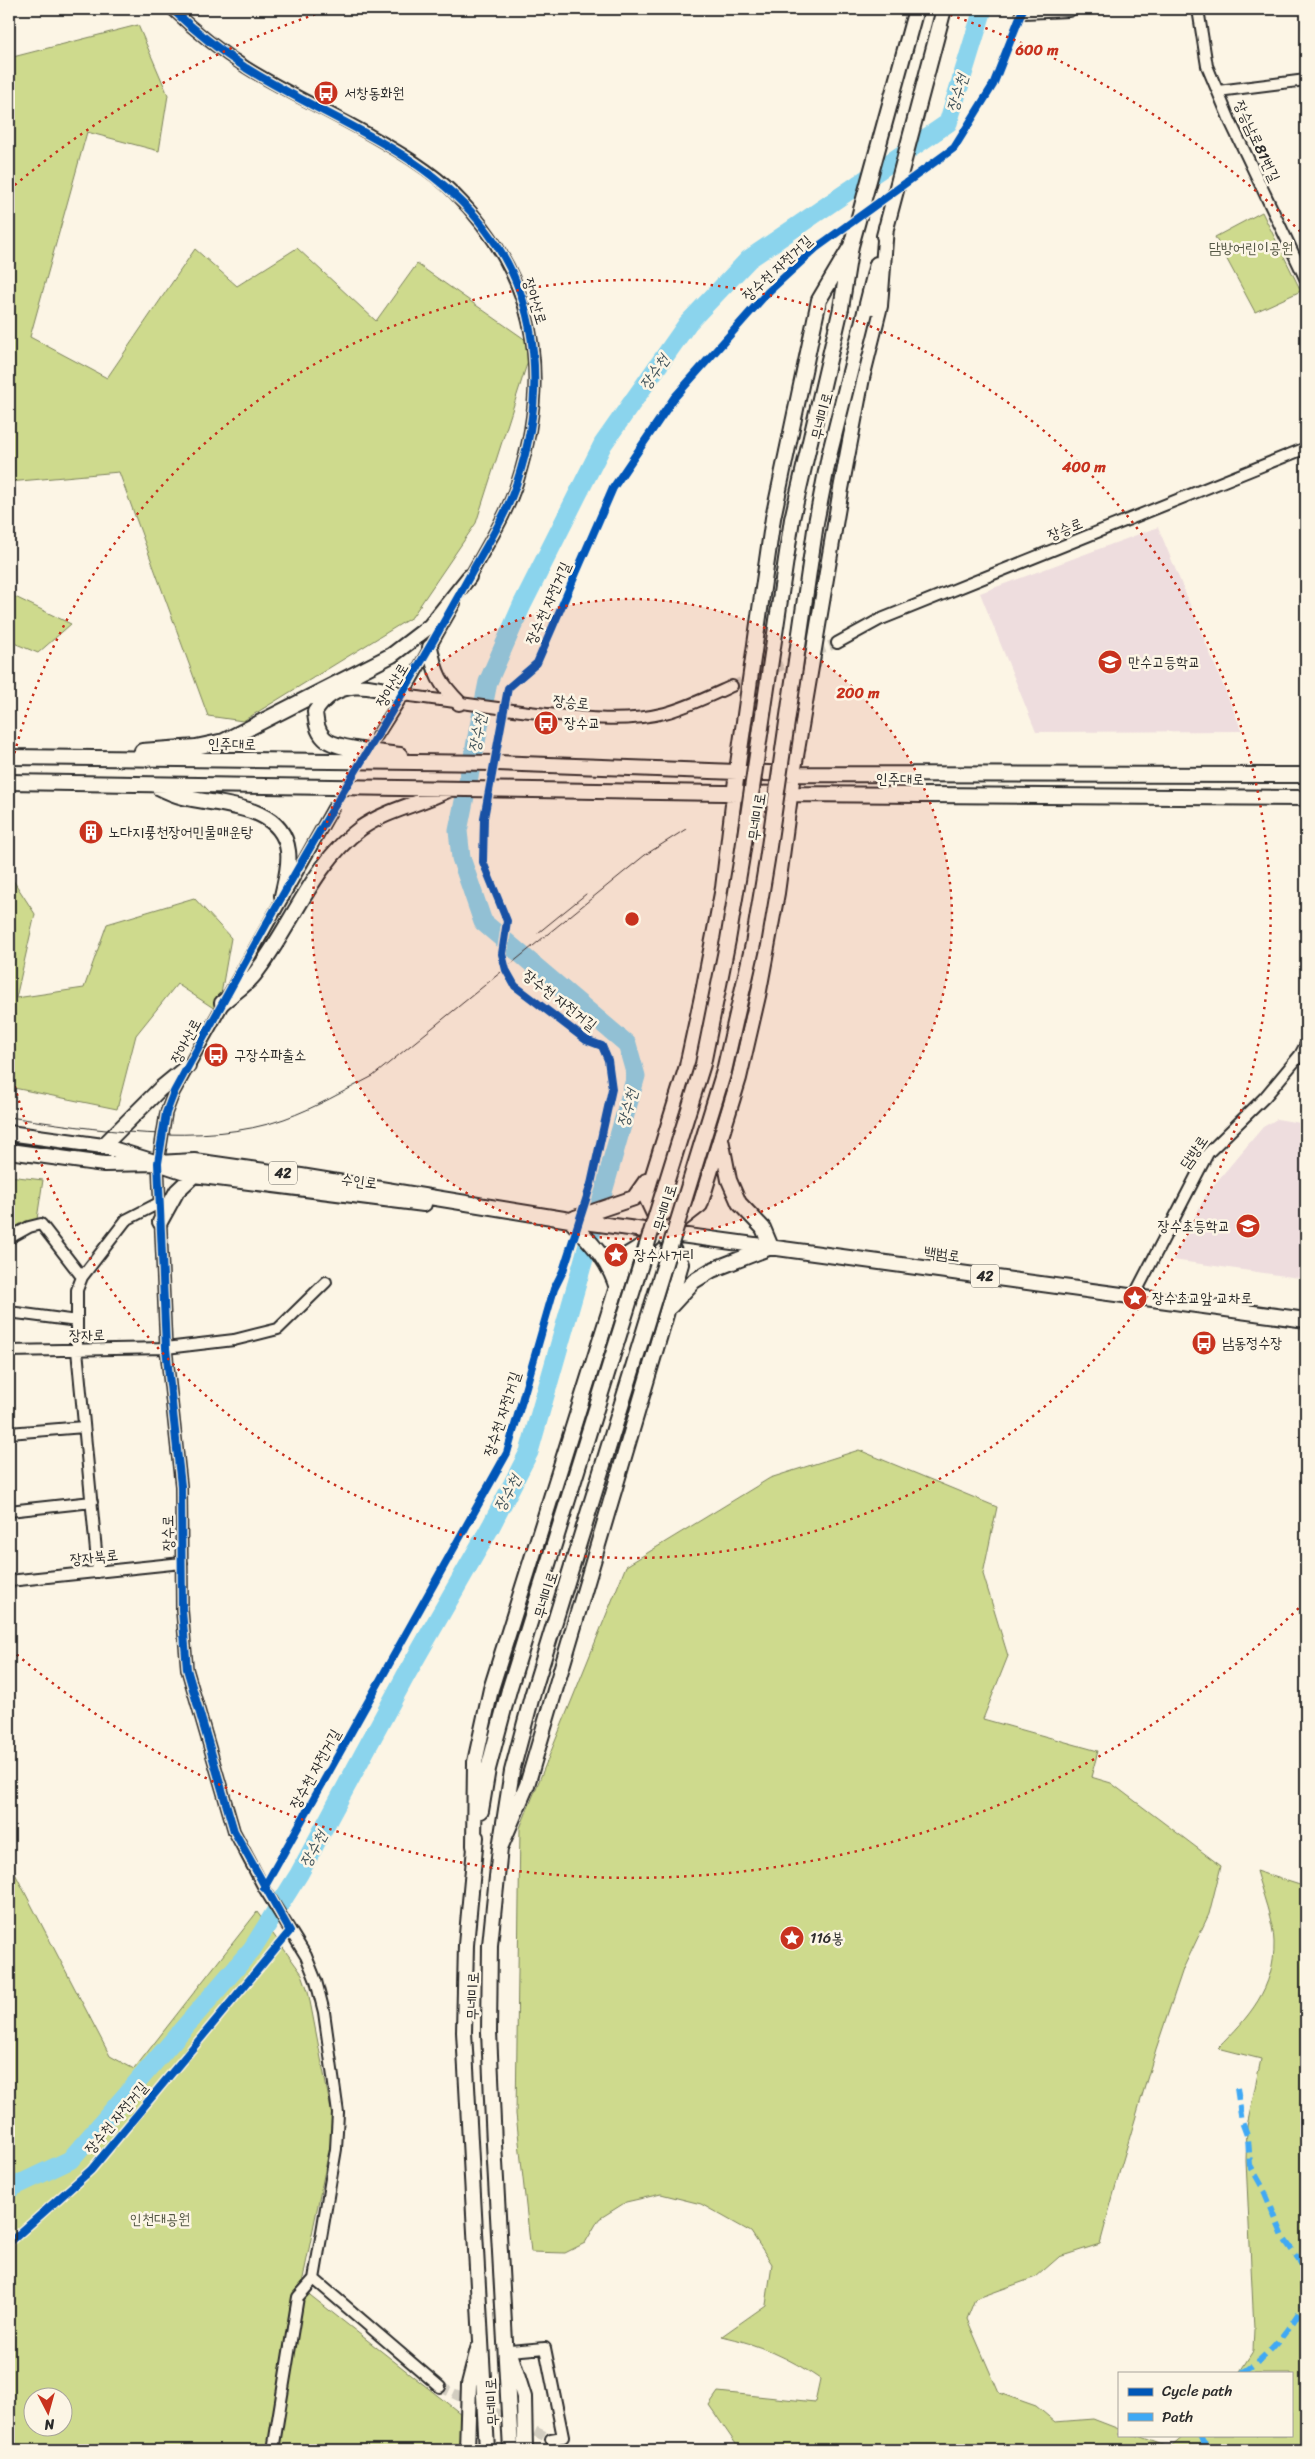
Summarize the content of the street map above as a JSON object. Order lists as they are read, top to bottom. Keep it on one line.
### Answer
{"streets":{"main road":["무네미로","인주대로","42","수인로","백범로"],"street":["장승남로81번길","장아산로","장승로","담방로","장자로","장수로","장자북로"],"cycle path":["장수천 자전거길"]},"crossings":[["장아산로","장승로"],["장아산로","수인로"],["장아산로","장수로"],["담방로","백범로"],["수인로","백범로"],["수인로","장수로"],["장자로","장수로"],["장수로","장자북로"]],"water":["장수천"],"parks":["담방어린이공원","인천대공원"],"places":{"bus stop":["서창동화원","장수교","구장수파출소","남동정수장"],"school or university":["만수고등학교","장수초등학교"],"building":["노다지풍천장어민물매운탕"],"place":["장수사거리","장수초교앞 교차로","116봉"]},"legend":["Cycle path","Path"],"north":"bottom","rings":["600 m","400 m","200 m"]}
